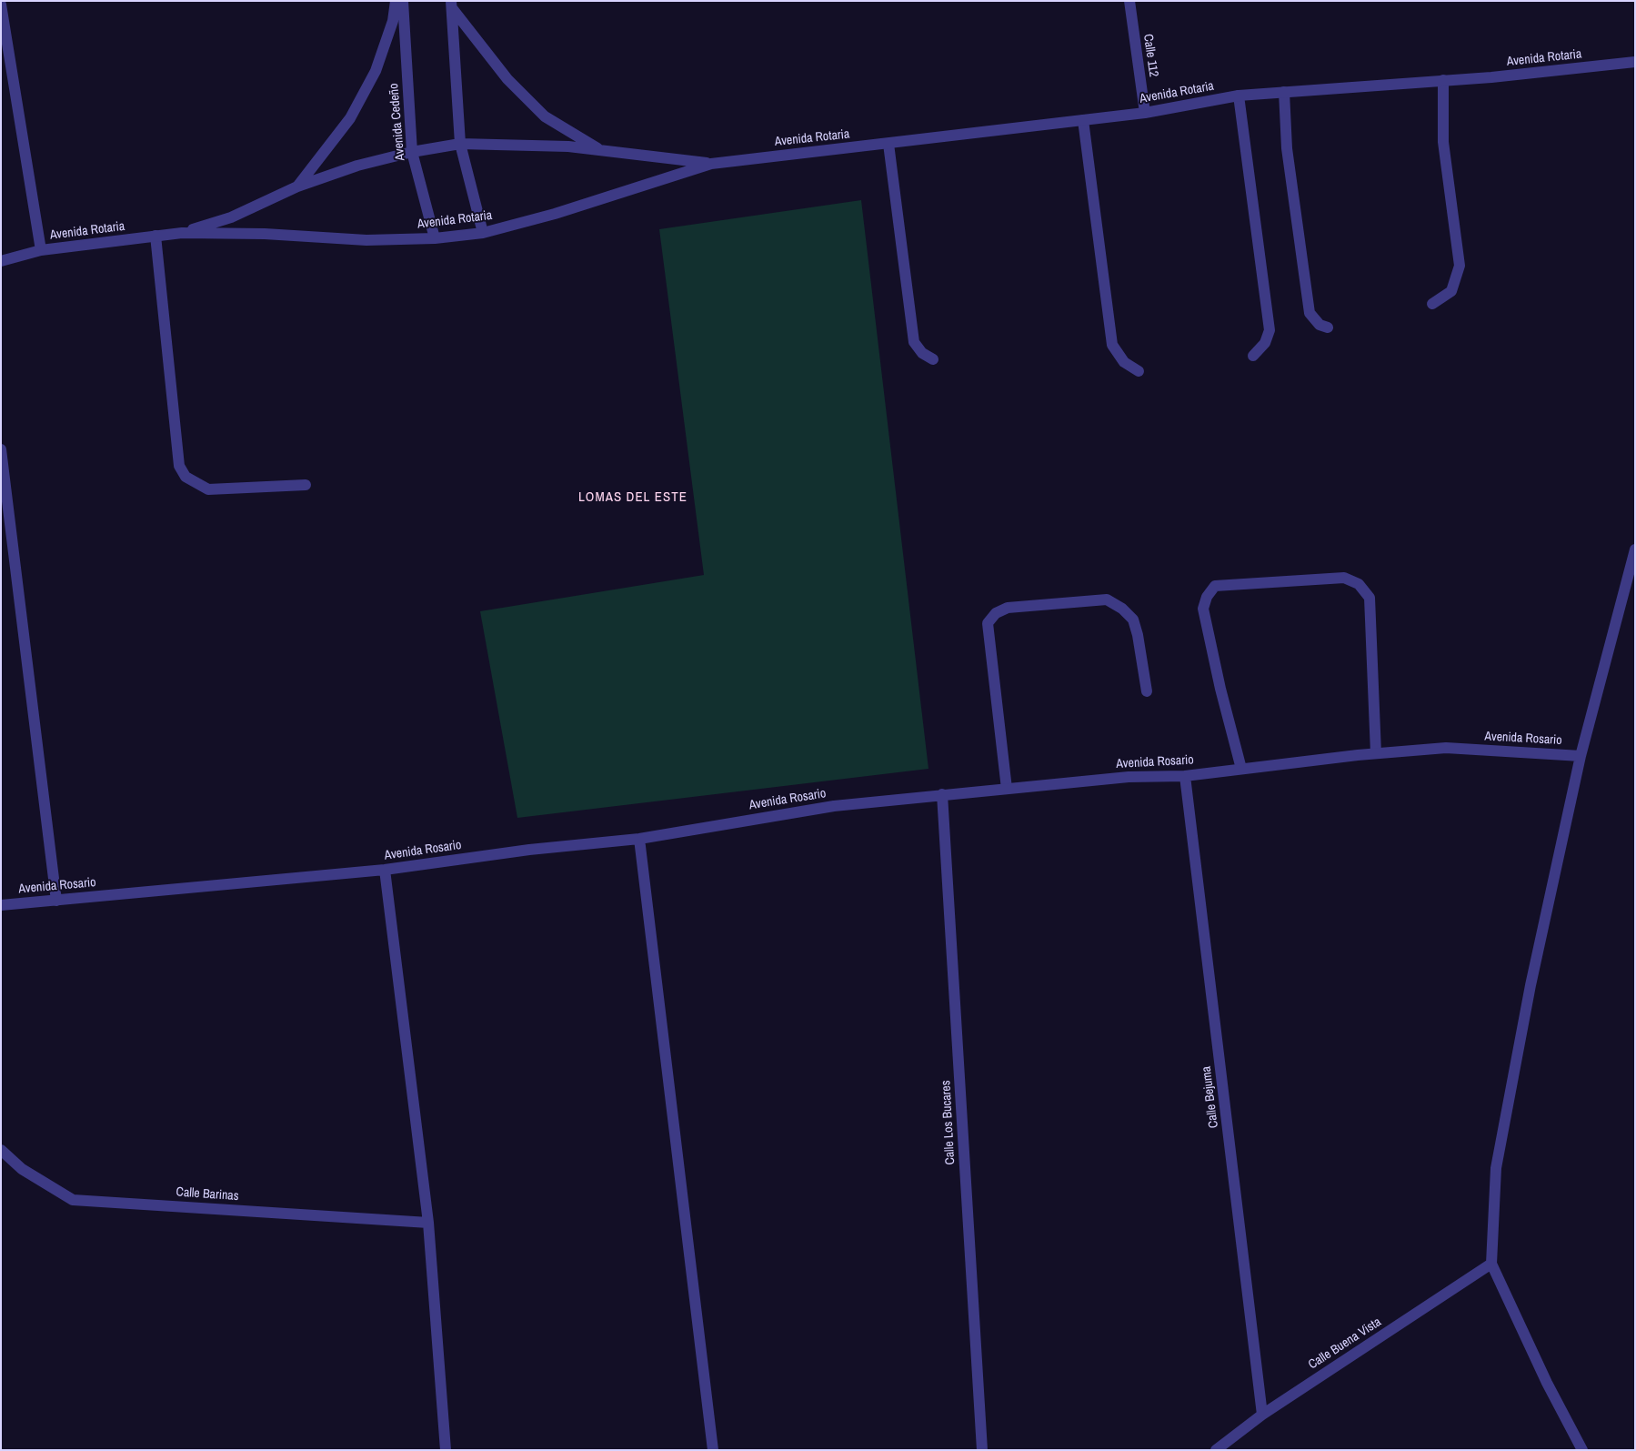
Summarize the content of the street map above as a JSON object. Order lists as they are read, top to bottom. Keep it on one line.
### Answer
{"streets":{"street":["Calle 112","Avenida Rotaria","Avenida Cedeño","Avenida Rosario","Calle Bejuma","Calle Los Bucares","Calle Barinas","Calle Buena Vista"]},"crossings":[["Calle 112","Avenida Rotaria"],["Avenida Rotaria","Avenida Cedeño"],["Avenida Rosario","Calle Bejuma"],["Avenida Rosario","Calle Los Bucares"],["Calle Bejuma","Calle Buena Vista"]],"districts":["LOMAS DEL ESTE"]}
